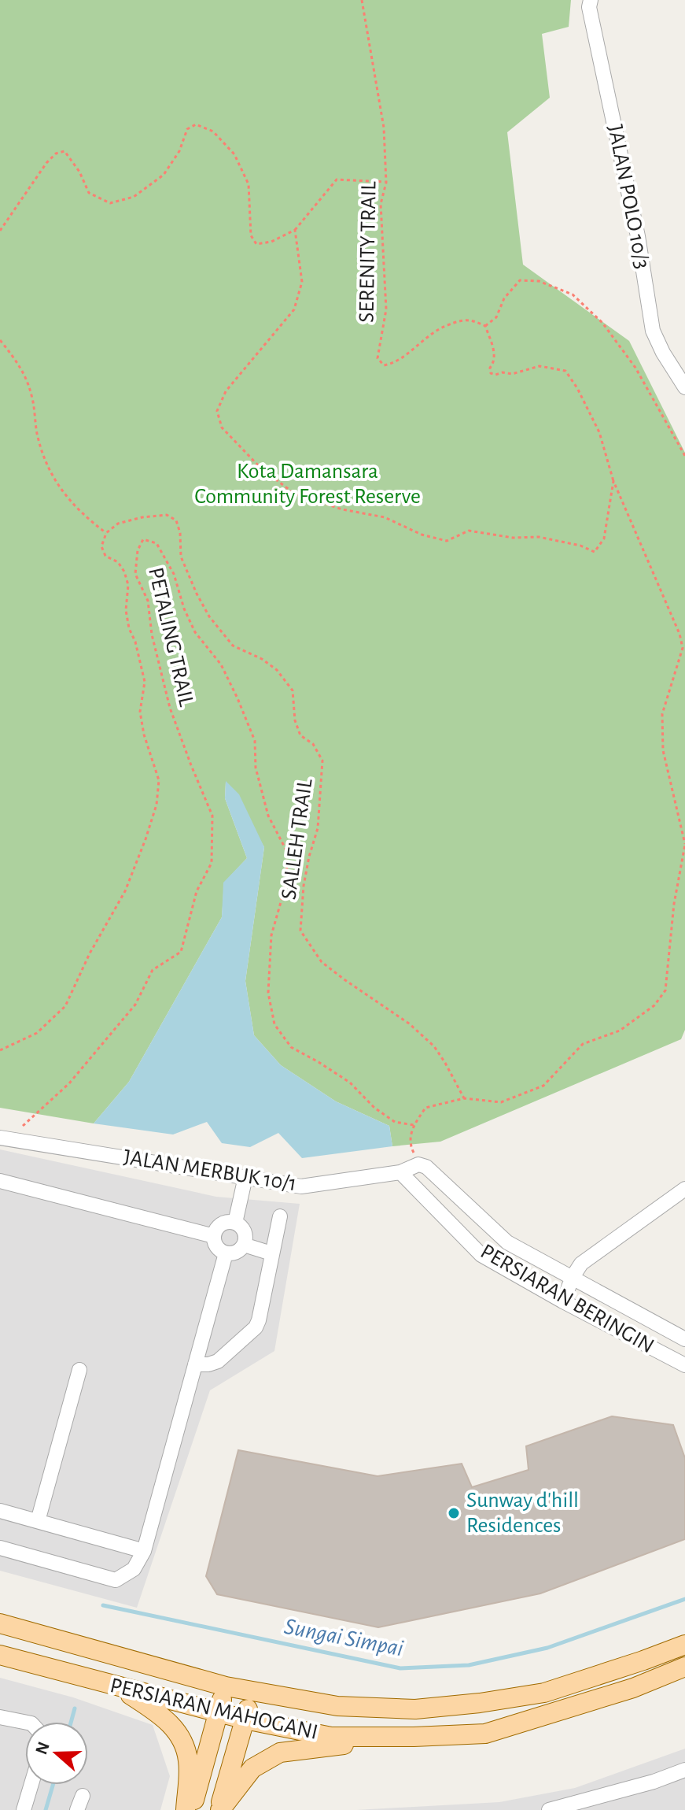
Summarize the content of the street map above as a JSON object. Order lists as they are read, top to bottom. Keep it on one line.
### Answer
{"streets":{"main road":["PERSIARAN MAHOGANI"],"street":["JALAN POLO 10/3","JALAN MERBUK 10/1","PERSIARAN BERINGIN"],"path":["SERENITY TRAIL","PETALING TRAIL","SALLEH TRAIL"]},"crossings":[["PETALING TRAIL","JALAN MERBUK 10/1"],["JALAN MERBUK 10/1","PERSIARAN BERINGIN"]],"water":["Sungai Simpai"],"parks":["Kota Damansara Community Forest Reserve"],"places":["Sunway d'hill Residences"],"north":"left"}
